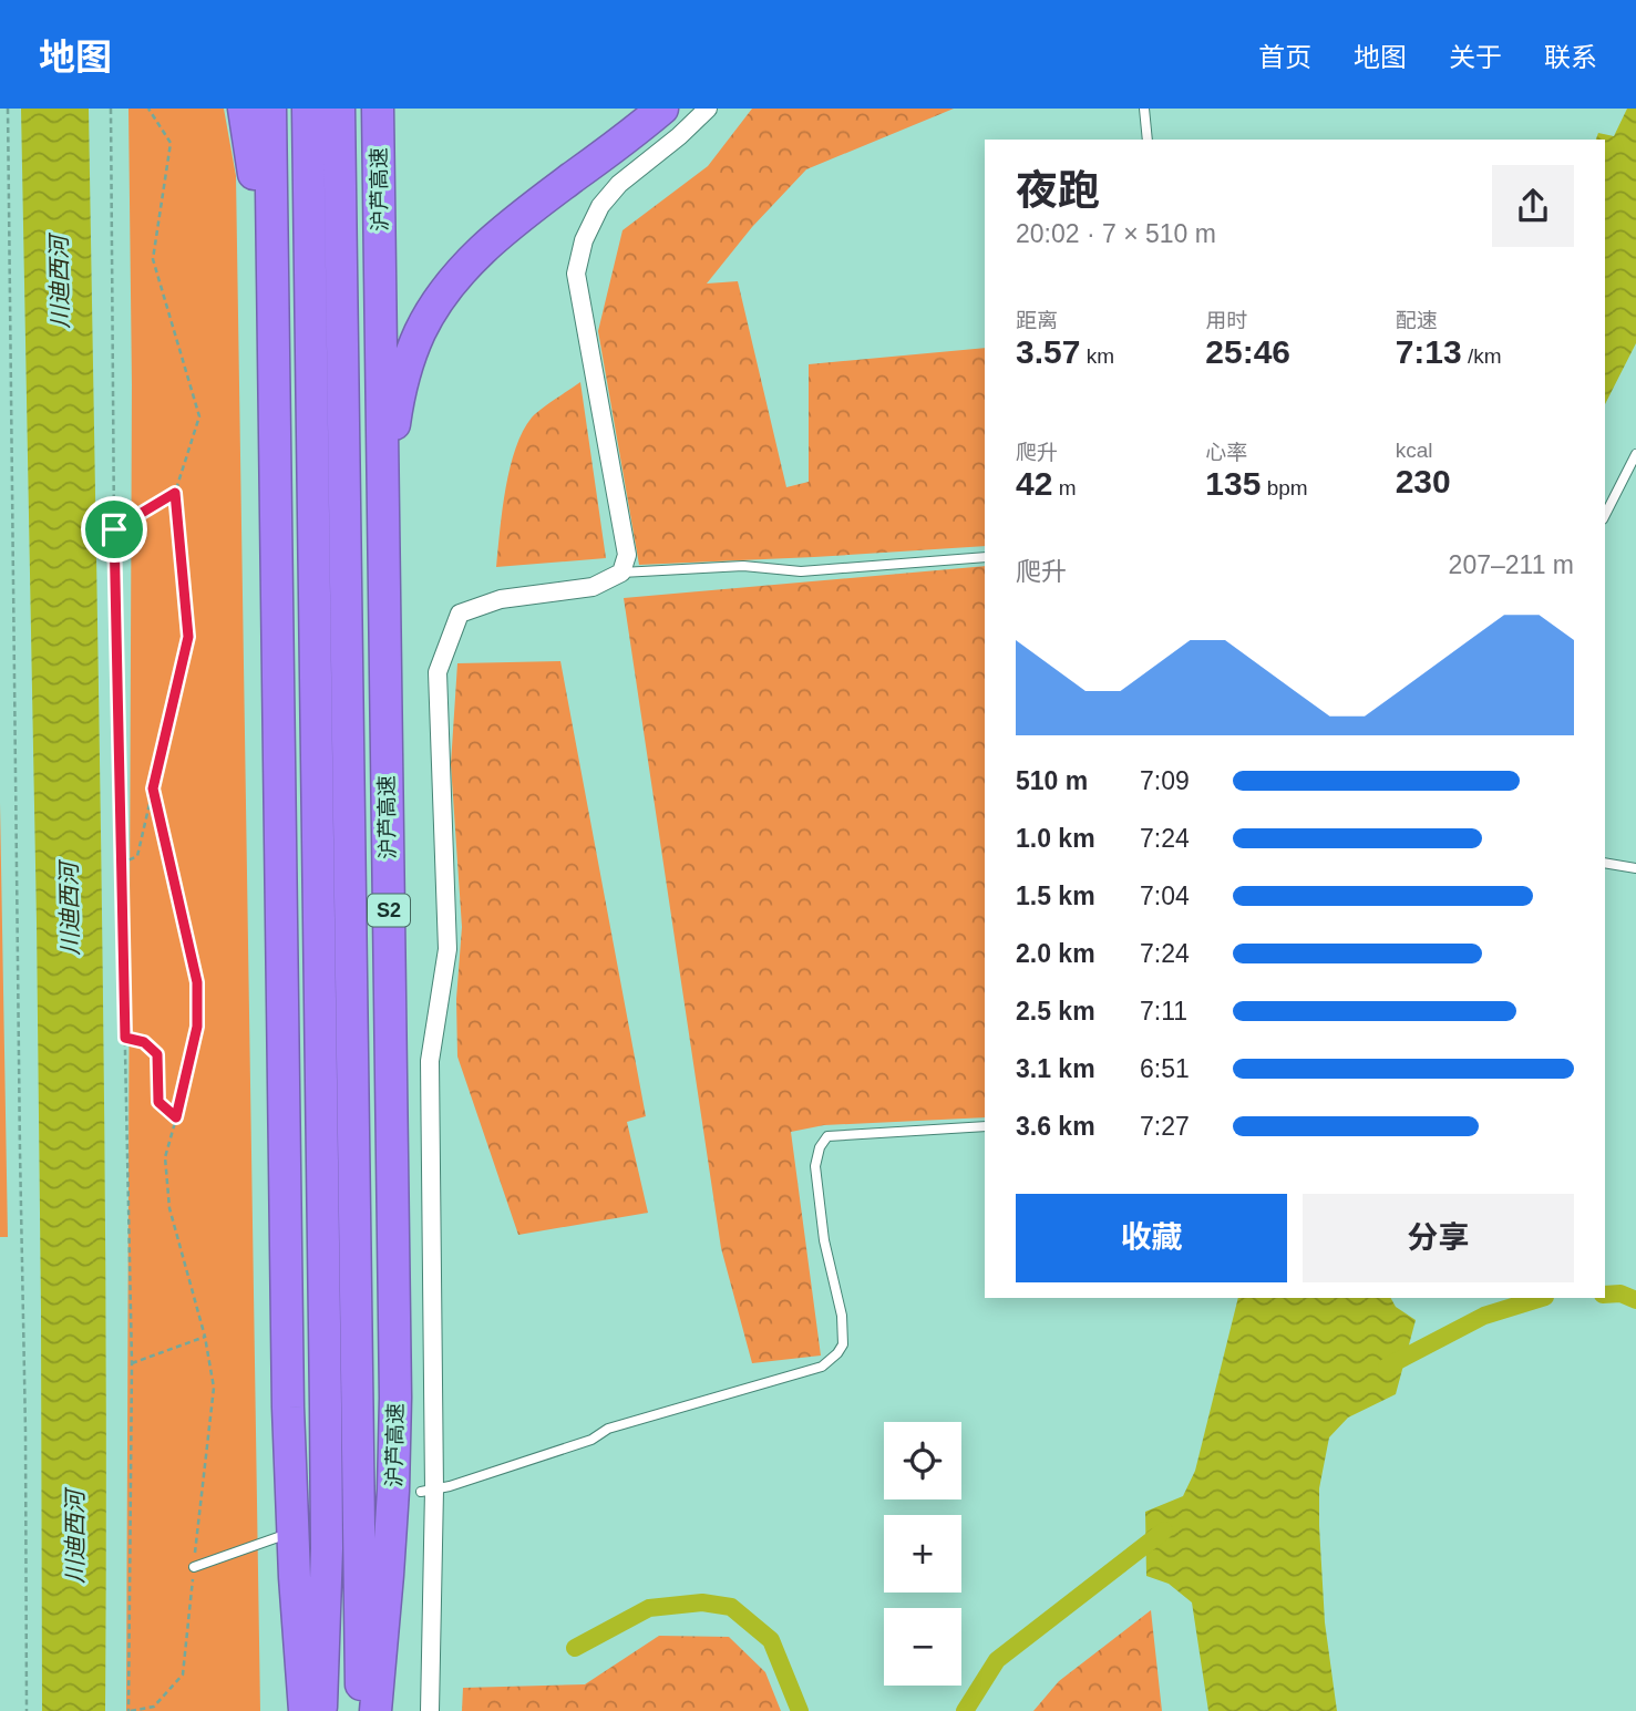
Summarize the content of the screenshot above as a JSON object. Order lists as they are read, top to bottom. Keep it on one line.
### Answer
{"streets":{"highway":["沪芦高速","S2"]},"water":["川迪西河"],"page":{"header":"地图","nav":["首页","地图","关于","联系"],"heading":["夜跑","20:02 · 7 × 510 m"],"stats":[["距离","3.57 km"],["用时","25:46"],["配速","7:13 /km"],["爬升","42 m"],["心率","135 bpm"],["kcal","230"]],"chart":["爬升","207–211 m"],"list":[{"name":"510 m","note":"7:09"},{"name":"1.0 km","note":"7:24"},{"name":"1.5 km","note":"7:04"},{"name":"2.0 km","note":"7:24"},{"name":"2.5 km","note":"7:11"},{"name":"3.1 km","note":"6:51"},{"name":"3.6 km","note":"7:27"}],"buttons":["收藏","分享"],"map_buttons":["+","−"]}}
